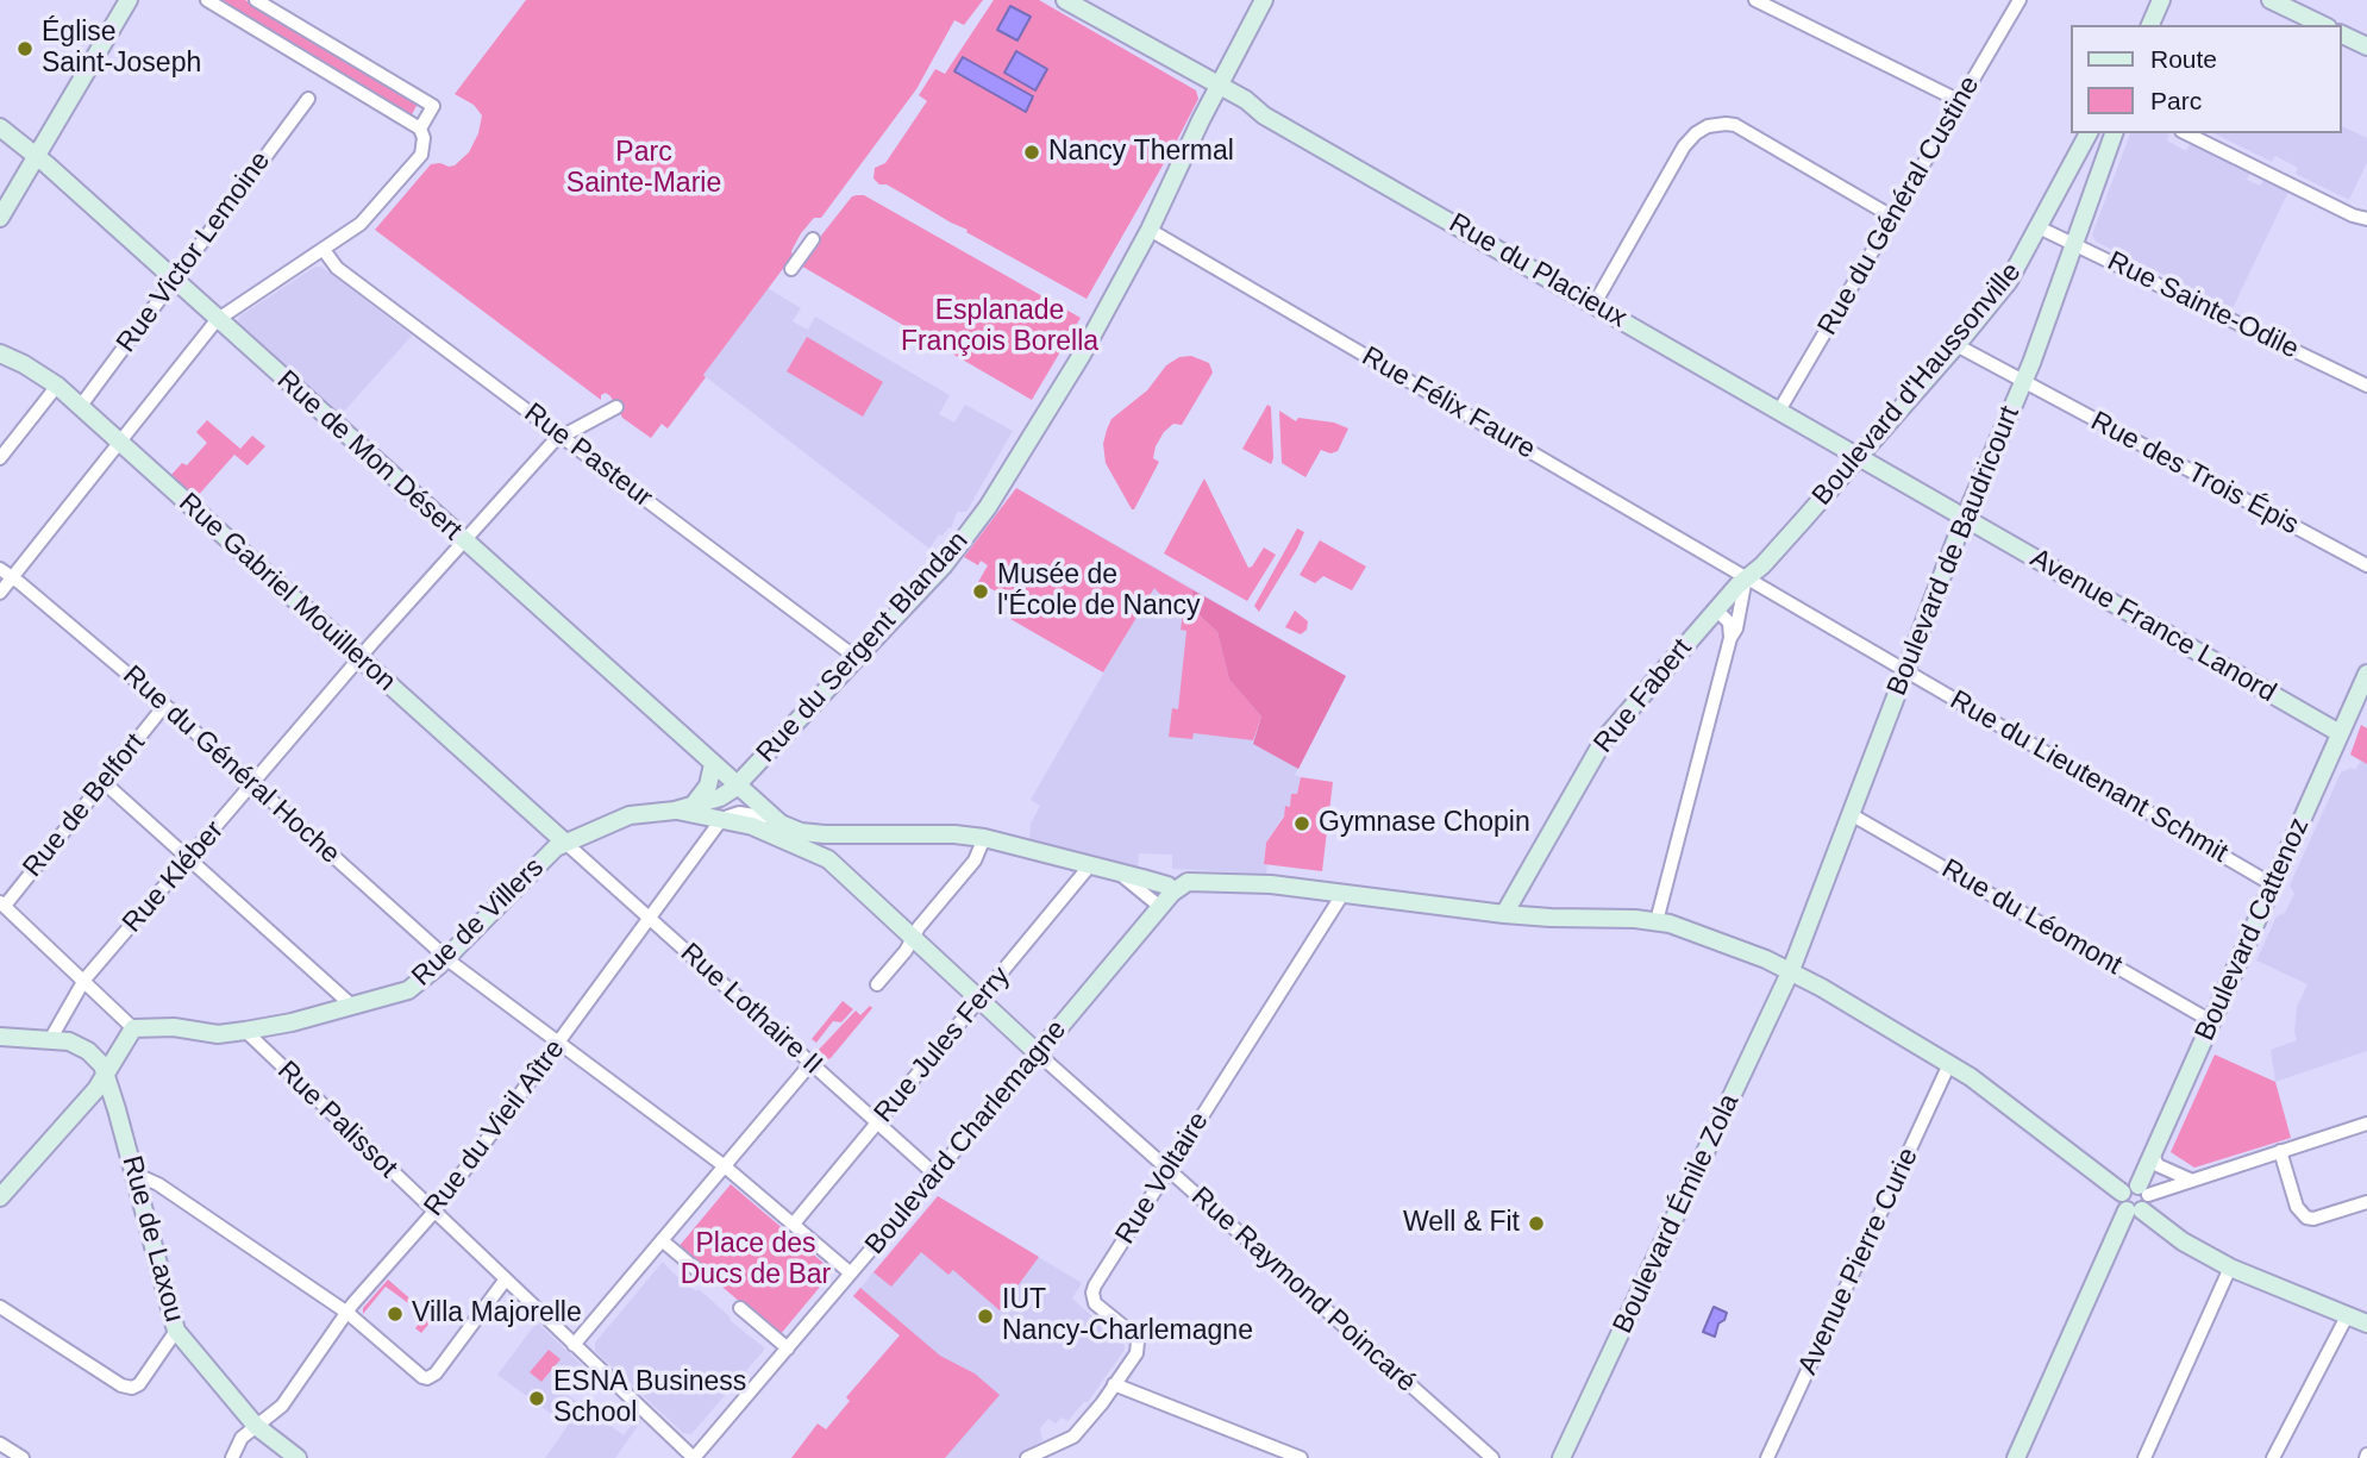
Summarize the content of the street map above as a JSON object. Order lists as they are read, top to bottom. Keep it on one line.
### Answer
{"streets":{"street":["Rue du Général Custine","Rue Victor Lemoine","Rue du Placieux","Rue Sainte-Odile","Boulevard d'Haussonville","Rue Félix Faure","Rue de Mon Désert","Rue Pasteur","Rue des Trois Épis","Boulevard de Baudricourt","Rue Gabriel Mouilleron","Avenue France Lanord","Rue du Sergent Blandan","Rue Fabert","Rue du Général Hoche","Rue du Lieutenant Schmit","Rue de Belfort","Rue Kléber","Rue du Léomont","Rue de Villers","Boulevard Cattenoz","Rue Lothaire II","Rue Jules Ferry","Rue Palissot","Rue du Vieil Aître","Boulevard Charlemagne","Rue Voltaire","Boulevard Émile Zola","Rue de Laxou","Avenue Pierre Curie","Rue Raymond Poincaré"]},"crossings":[["Rue du Général Custine","Rue du Placieux"],["Rue Victor Lemoine","Rue de Mon Désert"],["Rue Victor Lemoine","Rue Gabriel Mouilleron"],["Rue du Placieux","Boulevard d'Haussonville"],["Rue du Placieux","Avenue France Lanord"],["Rue Sainte-Odile","Boulevard d'Haussonville"],["Rue Sainte-Odile","Boulevard de Baudricourt"],["Boulevard d'Haussonville","Rue Félix Faure"],["Boulevard d'Haussonville","Rue des Trois Épis"],["Boulevard d'Haussonville","Avenue France Lanord"],["Boulevard d'Haussonville","Rue Fabert"],["Rue Félix Faure","Boulevard de Baudricourt"],["Rue Félix Faure","Rue du Sergent Blandan"],["Rue Félix Faure","Rue Fabert"],["Rue Félix Faure","Rue du Lieutenant Schmit"],["Rue de Mon Désert","Rue du Sergent Blandan"],["Rue de Mon Désert","Rue Kléber"],["Rue de Mon Désert","Rue de Villers"],["Rue Pasteur","Rue du Sergent Blandan"],["Rue Pasteur","Rue Kléber"],["Rue des Trois Épis","Boulevard de Baudricourt"],["Boulevard de Baudricourt","Avenue France Lanord"],["Boulevard de Baudricourt","Rue du Lieutenant Schmit"],["Boulevard de Baudricourt","Rue du Léomont"],["Boulevard de Baudricourt","Boulevard Émile Zola"],["Rue Gabriel Mouilleron","Rue Kléber"],["Rue Gabriel Mouilleron","Rue de Villers"],["Rue Gabriel Mouilleron","Rue Lothaire II"],["Avenue France Lanord","Boulevard Cattenoz"],["Rue du Sergent Blandan","Rue de Villers"],["Rue du Général Hoche","Rue de Belfort"],["Rue du Général Hoche","Rue Kléber"],["Rue du Général Hoche","Rue de Villers"],["Rue du Général Hoche","Rue du Vieil Aître"],["Rue du Lieutenant Schmit","Boulevard Cattenoz"],["Rue du Léomont","Boulevard Cattenoz"],["Rue de Villers","Rue Lothaire II"],["Rue de Villers","Rue Palissot"],["Rue Lothaire II","Rue Jules Ferry"],["Rue Lothaire II","Rue du Vieil Aître"],["Rue Lothaire II","Boulevard Charlemagne"],["Rue Palissot","Rue du Vieil Aître"],["Rue Palissot","Boulevard Charlemagne"],["Rue du Vieil Aître","Rue de Laxou"],["Boulevard Charlemagne","Rue Raymond Poincaré"],["Rue Voltaire","Rue Raymond Poincaré"]],"parks":["Parc Sainte-Marie","Esplanade François Borella","Place des Ducs de Bar"],"places":["Église Saint-Joseph","Nancy Thermal","Musée de l'École de Nancy","Gymnase Chopin","Well & Fit","Villa Majorelle","IUT Nancy-Charlemagne","ESNA Business School"],"legend":["Route","Parc"]}
